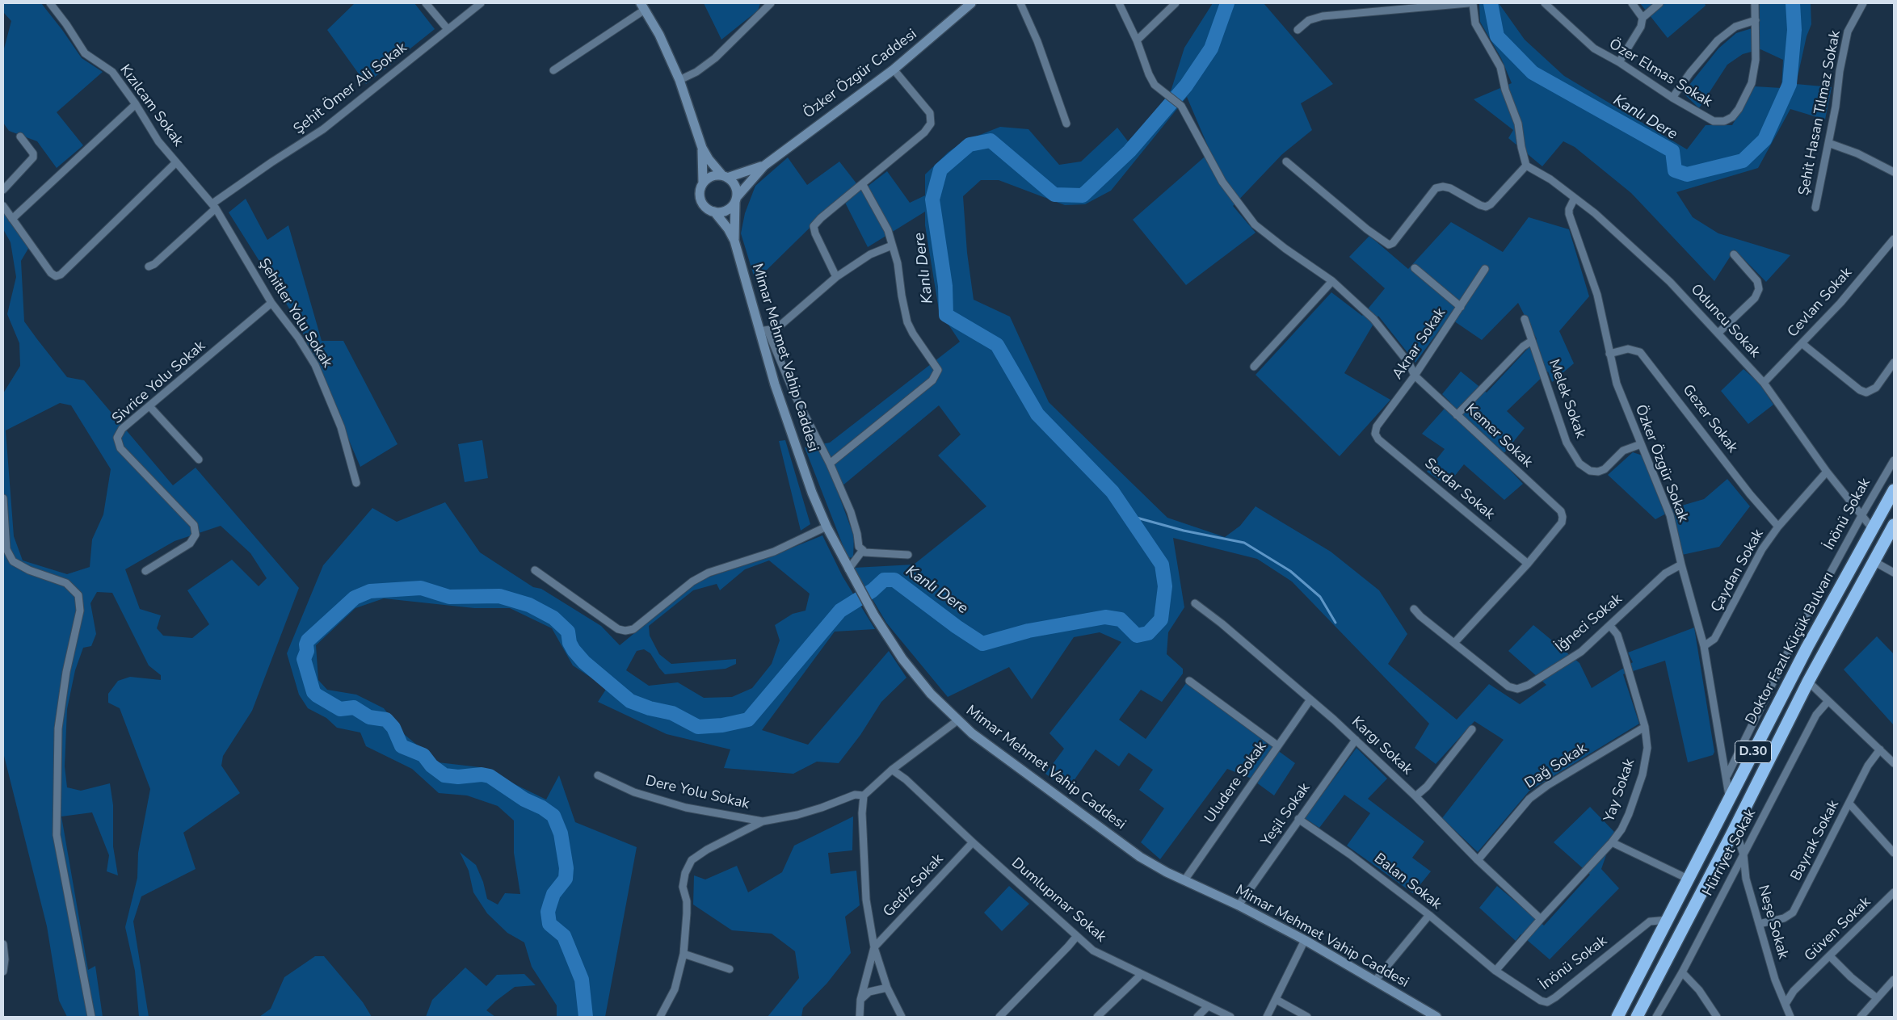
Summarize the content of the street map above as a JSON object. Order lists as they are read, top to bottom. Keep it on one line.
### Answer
{"streets":{"highway":["Doktor Fazıl Küçük Bulvarı","D.30"],"main road":["Özker Özgür Caddesi","Mimar Mehmet Vahip Caddesi"],"street":["Özer Elmas Sokak","Şehit Ömer Ali Sokak","Kızılcam Sokak","Şehit Hasan Tılmaz Sokak","Cevlan Sokak","Şehitler Yolu Sokak","Oduncu Sokak","Aknar Sokak","Sivrice Yolu Sokak","Melek Sokak","Gezer Sokak","Kemer Sokak","Özker Özgür Sokak","Serdar Sokak","İnönü Sokak","Çaydan Sokak","İğneci Sokak","Kargı Sokak","Dağ Sokak","Uludere Sokak","Yay Sokak","Dere Yolu Sokak","Yeşil Sokak","Bayrak Sokak","Hürriyet Sokak","Balan Sokak","Gediz Sokak","Dumlupınar Sokak","Neşe Sokak","Güven Sokak"]},"crossings":[["Özker Özgür Caddesi","Mimar Mehmet Vahip Caddesi"],["Şehit Ömer Ali Sokak","Kızılcam Sokak"],["Şehit Ömer Ali Sokak","Şehitler Yolu Sokak"],["Kızılcam Sokak","Şehitler Yolu Sokak"],["Cevlan Sokak","Oduncu Sokak"],["Şehitler Yolu Sokak","Sivrice Yolu Sokak"],["Oduncu Sokak","Özker Özgür Sokak"],["Oduncu Sokak","İnönü Sokak"],["Oduncu Sokak","Çaydan Sokak"],["Oduncu Sokak","Doktor Fazıl Küçük Bulvarı"],["Aknar Sokak","Kemer Sokak"],["Aknar Sokak","Serdar Sokak"],["Mimar Mehmet Vahip Caddesi","Uludere Sokak"],["Mimar Mehmet Vahip Caddesi","Yeşil Sokak"],["Melek Sokak","Özker Özgür Sokak"],["Gezer Sokak","Özker Özgür Sokak"],["Gezer Sokak","Çaydan Sokak"],["Kemer Sokak","Serdar Sokak"],["Özker Özgür Sokak","İnönü Sokak"],["Özker Özgür Sokak","Çaydan Sokak"],["Özker Özgür Sokak","İğneci Sokak"],["Özker Özgür Sokak","Doktor Fazıl Küçük Bulvarı"],["İnönü Sokak","Doktor Fazıl Küçük Bulvarı"],["İnönü Sokak","Yay Sokak"],["İnönü Sokak","Balan Sokak"],["İğneci Sokak","Yay Sokak"],["Kargı Sokak","Dağ Sokak"],["Kargı Sokak","Uludere Sokak"],["Kargı Sokak","Yay Sokak"],["Kargı Sokak","Yeşil Sokak"],["D.30","Neşe Sokak"],["Dağ Sokak","Yay Sokak"],["Yay Sokak","Balan Sokak"],["Yeşil Sokak","Balan Sokak"],["Bayrak Sokak","Neşe Sokak"],["Hürriyet Sokak","Neşe Sokak"],["Gediz Sokak","Dumlupınar Sokak"],["Neşe Sokak","Güven Sokak"]],"water":["Kanlı Dere"]}
